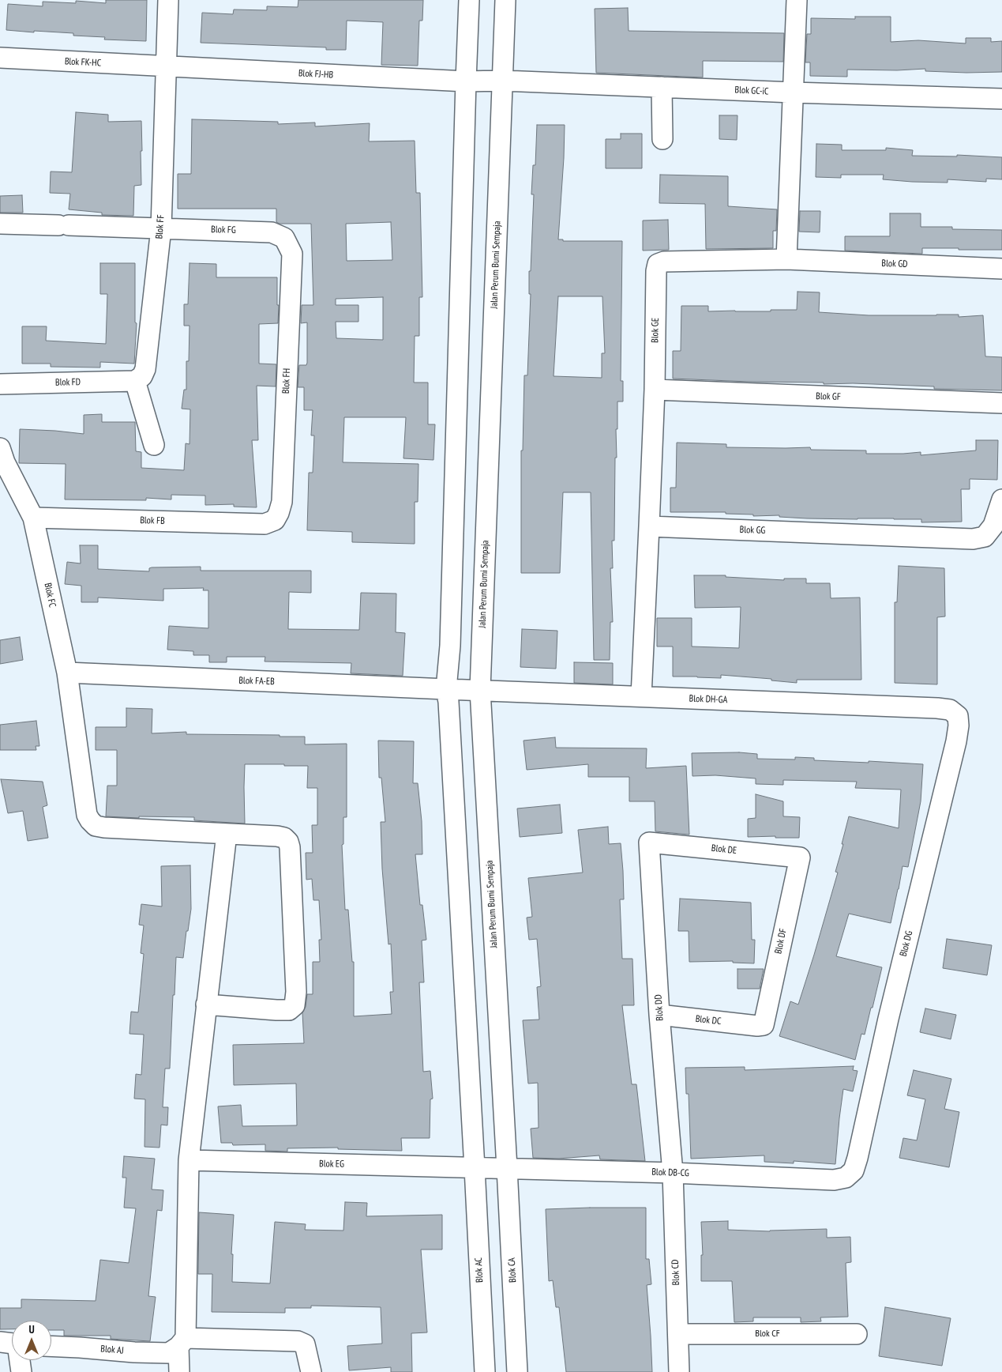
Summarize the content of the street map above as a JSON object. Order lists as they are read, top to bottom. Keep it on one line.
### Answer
{"streets":{"street":["Blok FK-HC","Blok FJ-HB","Blok GC-iC","Blok FF","Blok FG","Blok GD","Jalan Perum Bumi Sempaja","Blok GE","Blok FH","Blok FD","Blok GF","Blok FB","Blok GG","Blok FC","Blok FA-EB","Blok DH-GA","Blok DE","Blok DF","Blok DG","Blok DD","Blok DC","Blok EG","Blok DB-CG","Blok AC","Blok CA","Blok CD","Blok CF","Blok AJ"]},"crossings":[["Blok FK-HC","Blok FJ-HB"],["Blok FK-HC","Blok FF"],["Blok FJ-HB","Blok GC-iC"],["Blok FJ-HB","Blok FF"],["Blok FJ-HB","Jalan Perum Bumi Sempaja"],["Blok GC-iC","Jalan Perum Bumi Sempaja"],["Blok FF","Blok FG"],["Blok FF","Blok FD"],["Blok FG","Blok FH"],["Blok GD","Blok GE"],["Jalan Perum Bumi Sempaja","Blok FA-EB"],["Jalan Perum Bumi Sempaja","Blok DH-GA"],["Jalan Perum Bumi Sempaja","Blok EG"],["Jalan Perum Bumi Sempaja","Blok DB-CG"],["Jalan Perum Bumi Sempaja","Blok CA"],["Blok GE","Blok GF"],["Blok GE","Blok GG"],["Blok FH","Blok FB"],["Blok FB","Blok FC"],["Blok FC","Blok FA-EB"],["Blok FA-EB","Blok DH-GA"],["Blok DH-GA","Blok DG"],["Blok DE","Blok DF"],["Blok DE","Blok DD"],["Blok DF","Blok DC"],["Blok DG","Blok DB-CG"],["Blok DD","Blok DC"],["Blok DD","Blok DB-CG"],["Blok DD","Blok CD"],["Blok EG","Blok DB-CG"],["Blok EG","Blok AC"],["Blok EG","Blok CA"],["Blok DB-CG","Blok CA"],["Blok DB-CG","Blok CD"],["Blok CD","Blok CF"]],"north":"top"}
